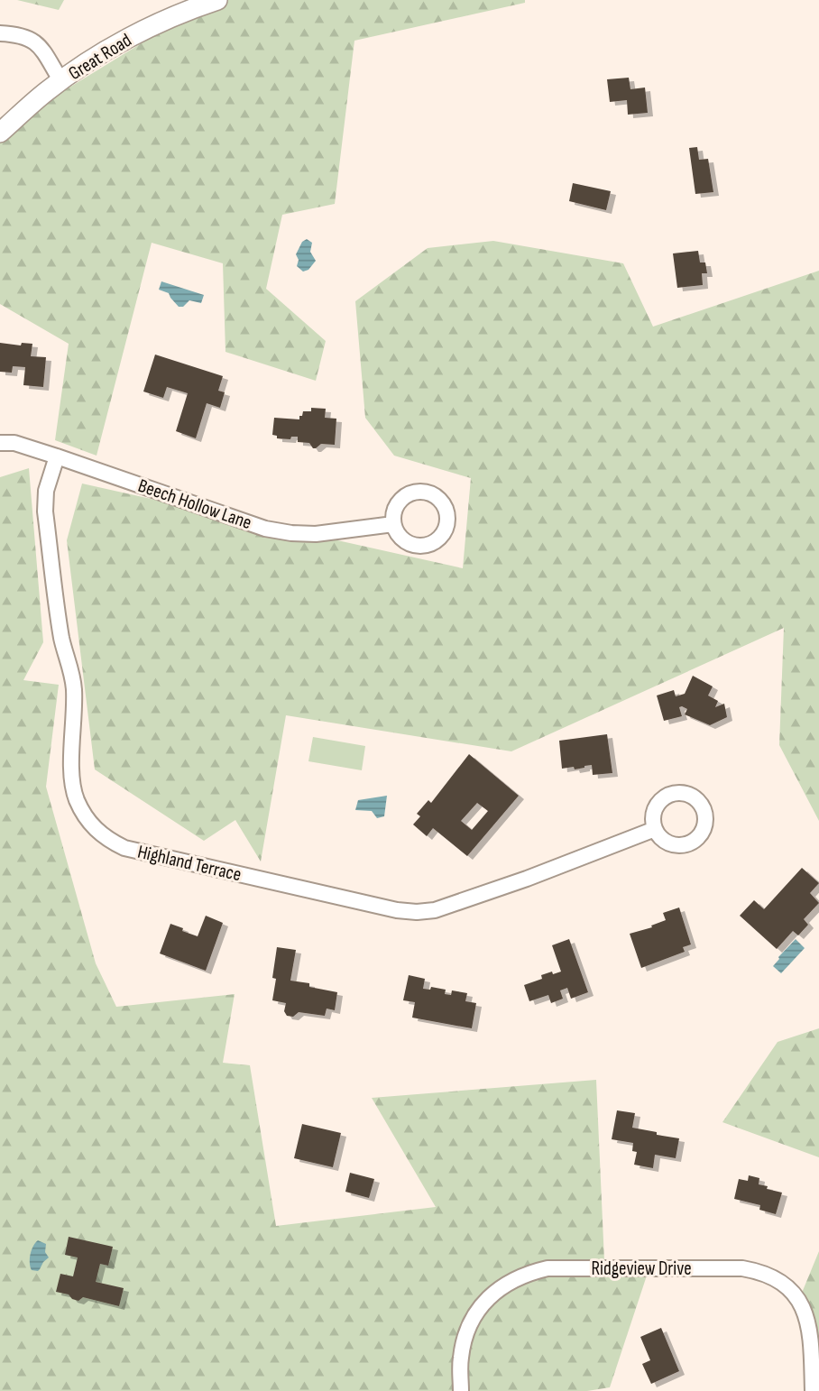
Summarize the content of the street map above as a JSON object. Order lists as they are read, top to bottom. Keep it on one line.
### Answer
{"streets":{"street":["Great Road","Beech Hollow Lane","Highland Terrace","Ridgeview Drive"]},"crossings":[["Beech Hollow Lane","Highland Terrace"]]}
